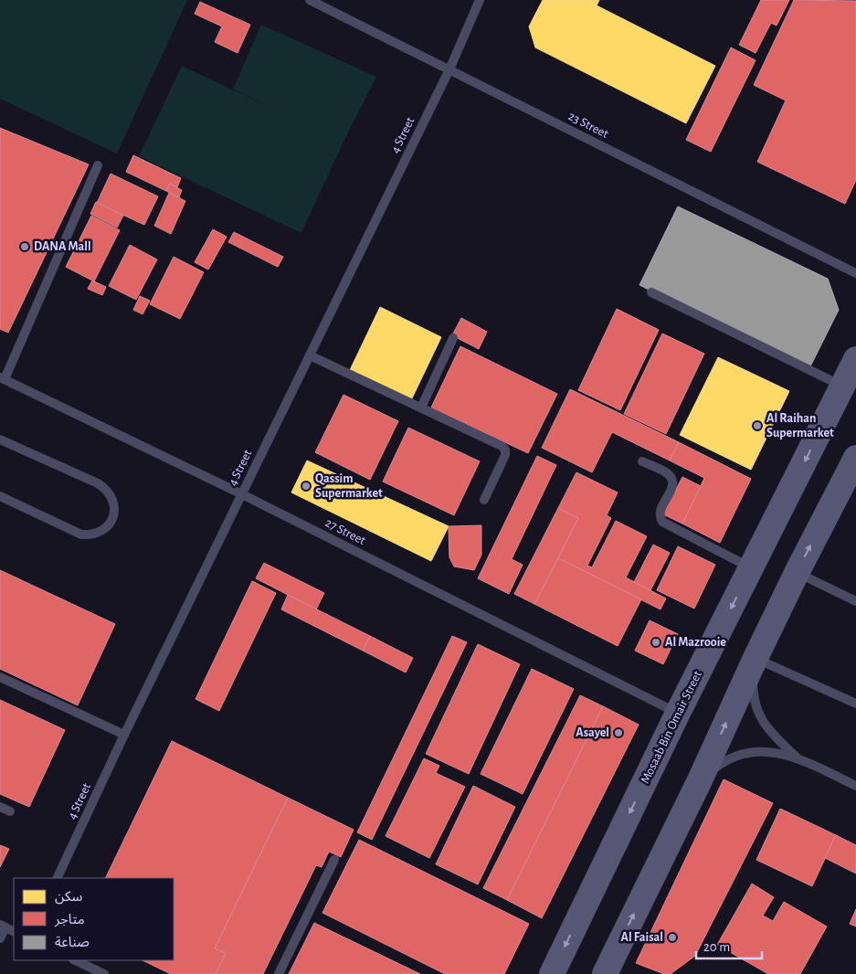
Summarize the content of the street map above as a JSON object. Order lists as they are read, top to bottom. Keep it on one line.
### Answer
{"streets":{"street":["Mosaab Bin Omair Street"],"lane":["23 Street","4 Street","27 Street"]},"crossings":[["23 Street","4 Street"],["4 Street","27 Street"],["27 Street","Mosaab Bin Omair Street"]],"places":["DANA Mall","Al Raihan Supermarket","Qassim Supermarket","Al Mazrooie","Asayel","Al Faisal"],"legend":["سكن","متاجر","صناعة"],"scale_bar":"20 m"}
